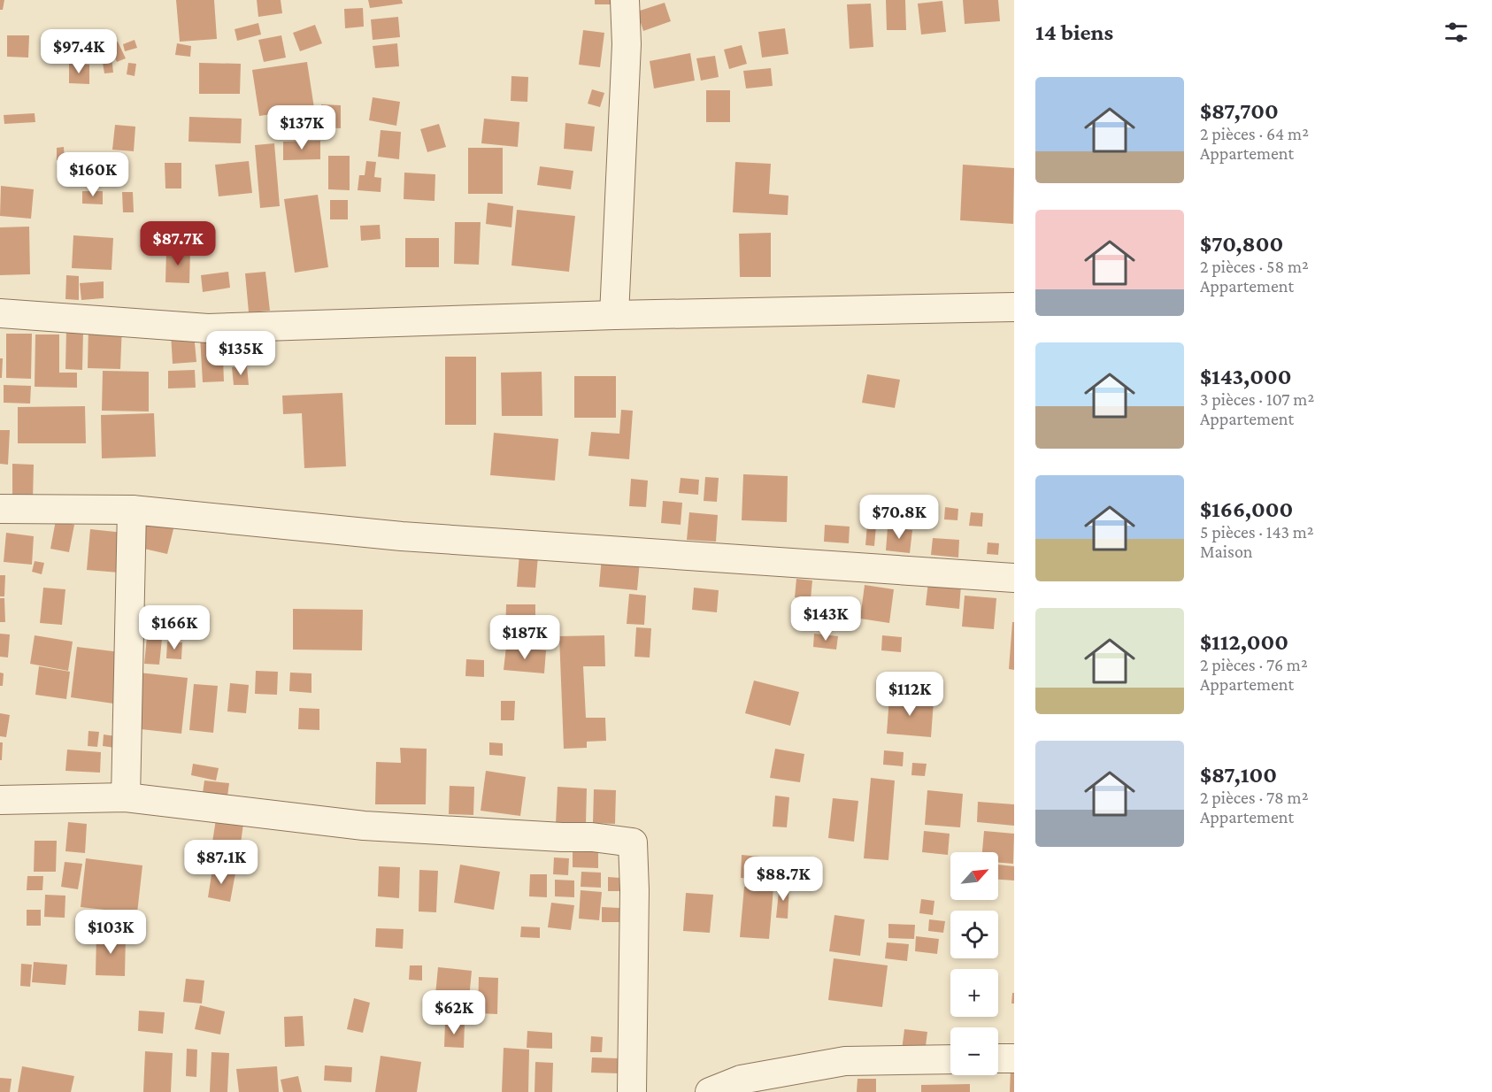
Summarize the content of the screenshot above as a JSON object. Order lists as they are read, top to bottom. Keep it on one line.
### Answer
{"north":"top right","page":{"heading":"14 biens","price":["$97.4K","$137K","$160K","$87.7K","$135K","$70.8K","$143K","$166K","$187K","$112K","$87.1K","$88.7K","$103K","$62K"],"list":[{"name":"$87,700","note":"2 pièces · 64 m² · Appartement"},{"name":"$70,800","note":"2 pièces · 58 m² · Appartement"},{"name":"$143,000","note":"3 pièces · 107 m² · Appartement"},{"name":"$166,000","note":"5 pièces · 143 m² · Maison"},{"name":"$112,000","note":"2 pièces · 76 m² · Appartement"},{"name":"$87,100","note":"2 pièces · 78 m² · Appartement"}],"map_buttons":["+","−"]}}
